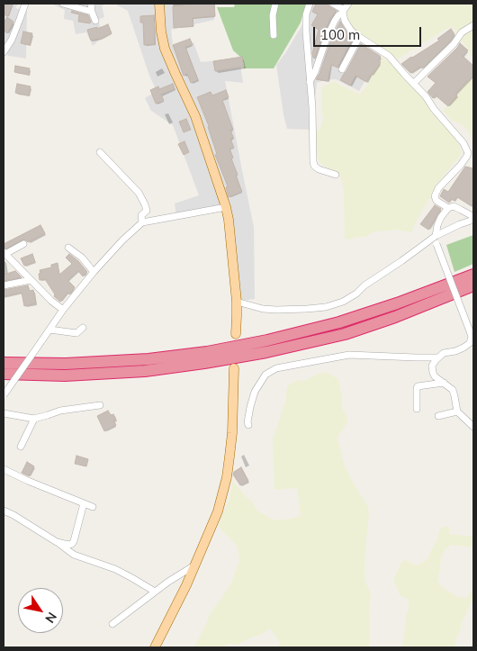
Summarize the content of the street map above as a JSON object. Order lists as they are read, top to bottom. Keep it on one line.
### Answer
{"scale_bar":"100 m","north":"bottom right"}
